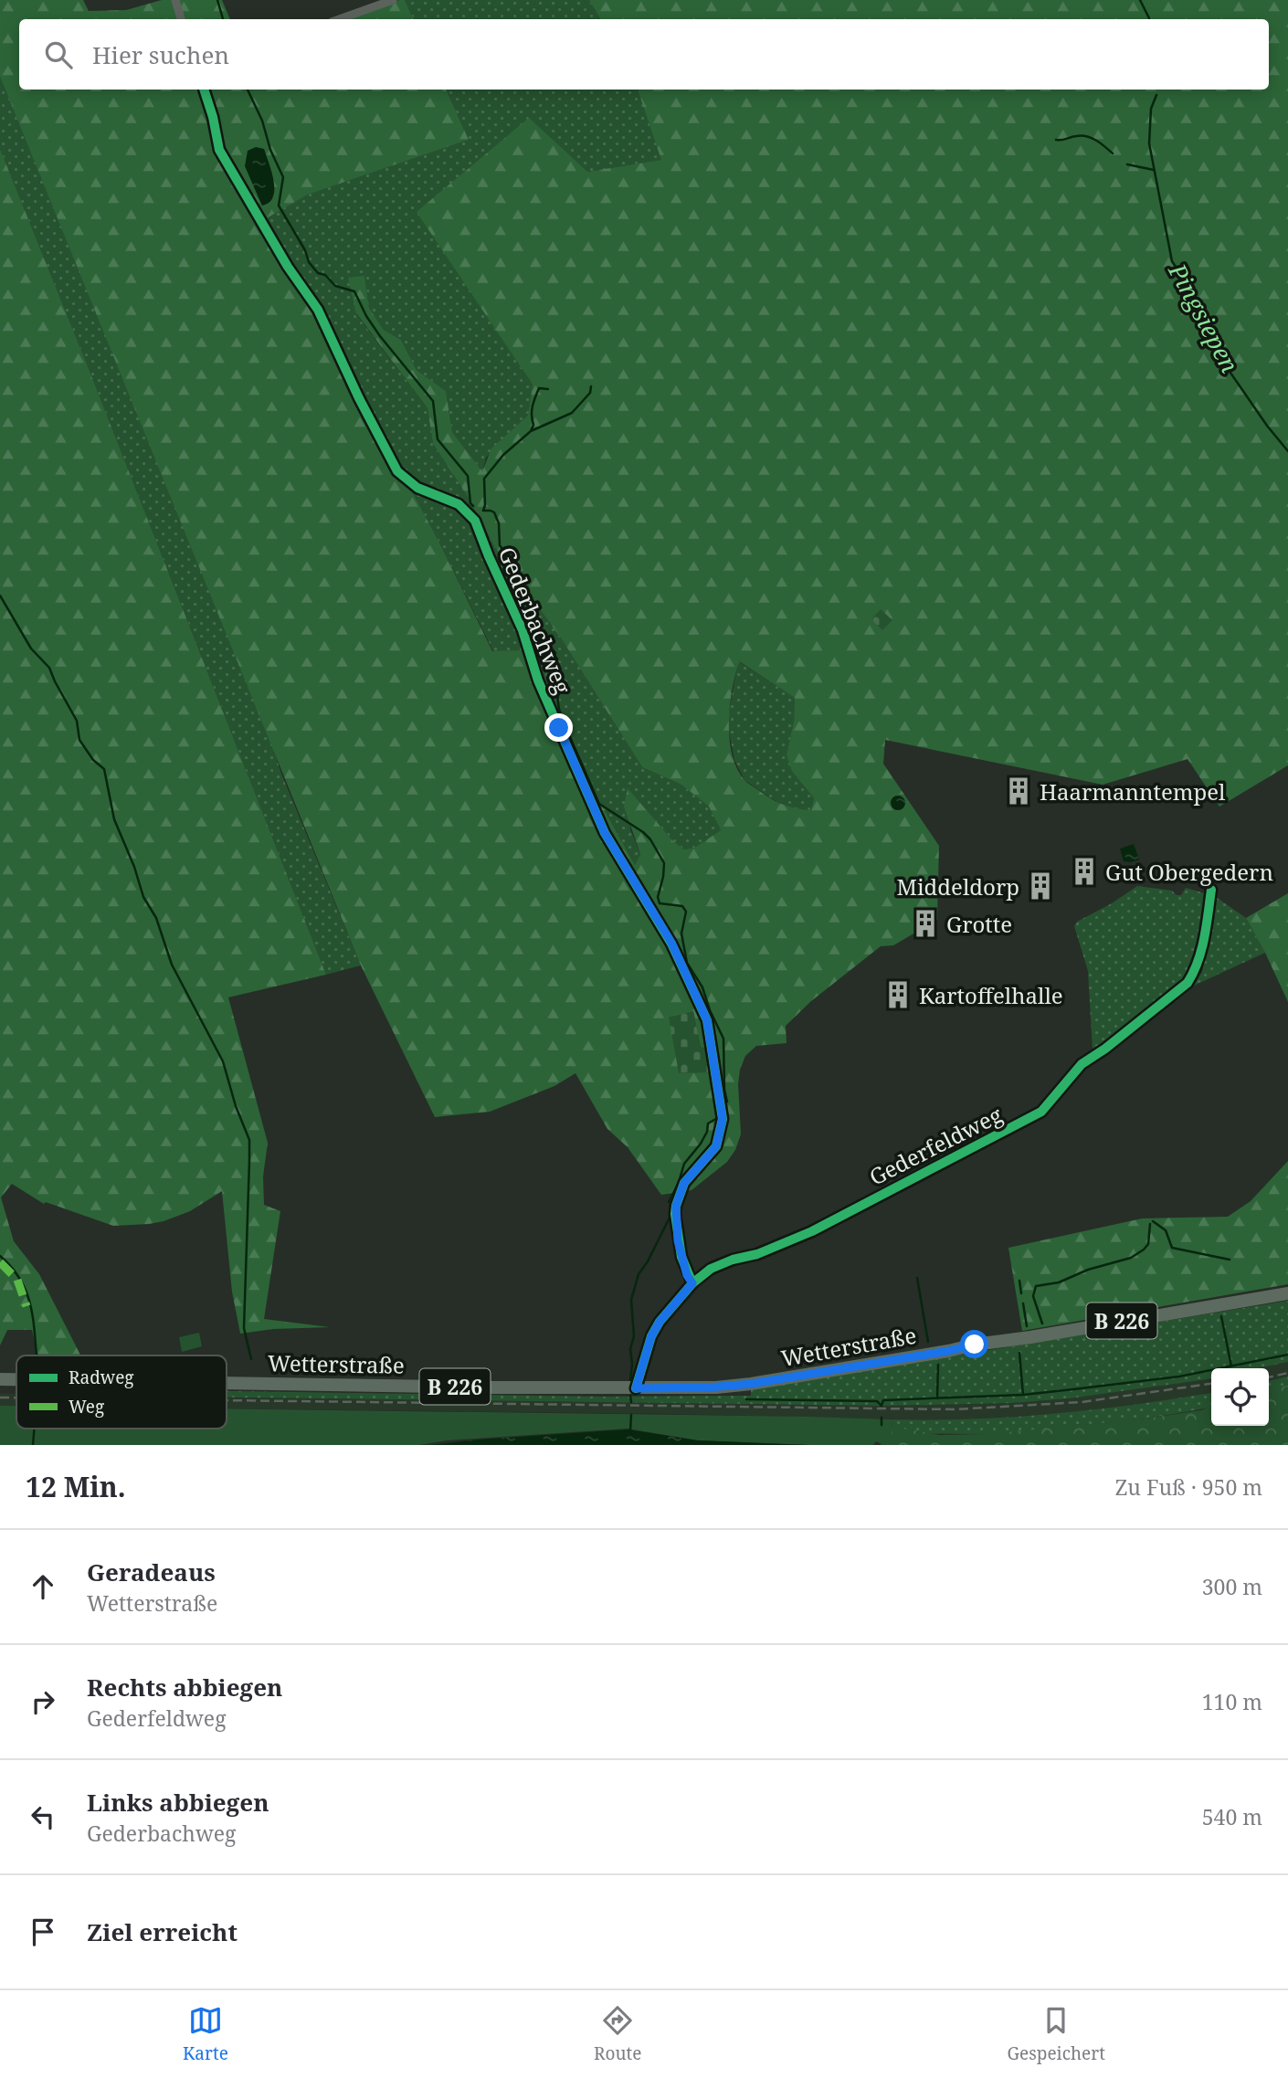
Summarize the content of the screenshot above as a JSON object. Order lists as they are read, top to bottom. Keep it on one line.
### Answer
{"streets":{"main road":["B 226","Wetterstraße"],"street":["Gederbachweg","Gederfeldweg"]},"crossings":[["Gederbachweg","Gederfeldweg"],["Gederfeldweg","Wetterstraße"]],"water":["Pingsiepen"],"places":{"building":["Haarmanntempel","Gut Obergedern","Middeldorp","Grotte","Kartoffelhalle"]},"legend":["Radweg","Weg"],"page":{"search":"Hier suchen","heading":["12 Min.","Zu Fuß · 950 m"],"list":[["Geradeaus","Wetterstraße","300 m"],["Rechts abbiegen","Gederfeldweg","110 m"],["Links abbiegen","Gederbachweg","540 m"],"Ziel erreicht"],"nav":["Karte","Route","Gespeichert"]}}
